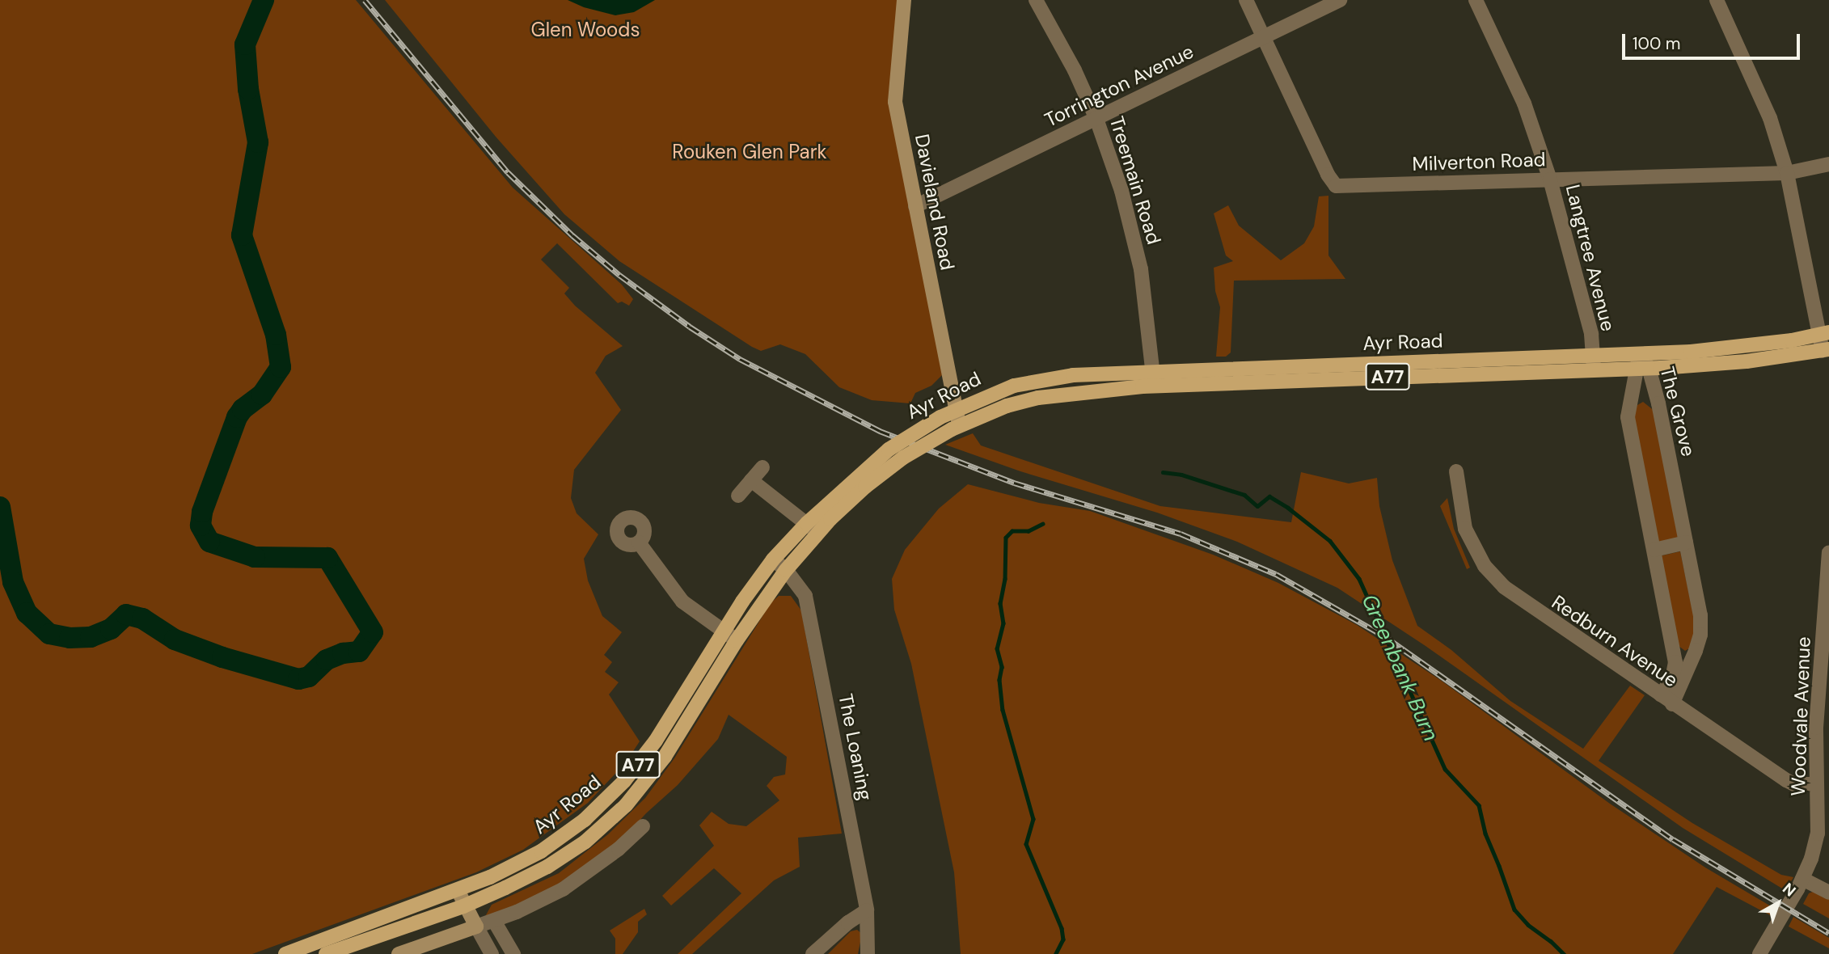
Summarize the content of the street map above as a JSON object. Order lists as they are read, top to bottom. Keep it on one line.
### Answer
{"streets":{"main road":["Ayr Road","A77"],"street":["Torrington Avenue","Milverton Road","Treemain Road","Davieland Road","Langtree Avenue","The Grove","Redburn Avenue","Woodvale Avenue","The Loaning"]},"crossings":[["Torrington Avenue","Milverton Road"],["Torrington Avenue","Treemain Road"],["Torrington Avenue","Davieland Road"],["Milverton Road","Langtree Avenue"],["Treemain Road","Ayr Road"],["Davieland Road","Ayr Road"],["Langtree Avenue","Ayr Road"],["Ayr Road","The Grove"],["Ayr Road","The Loaning"],["The Grove","Redburn Avenue"],["Redburn Avenue","Woodvale Avenue"]],"water":["Greenbank Burn"],"parks":["Glen Woods","Rouken Glen Park"],"scale_bar":"100 m","north":"top right"}
